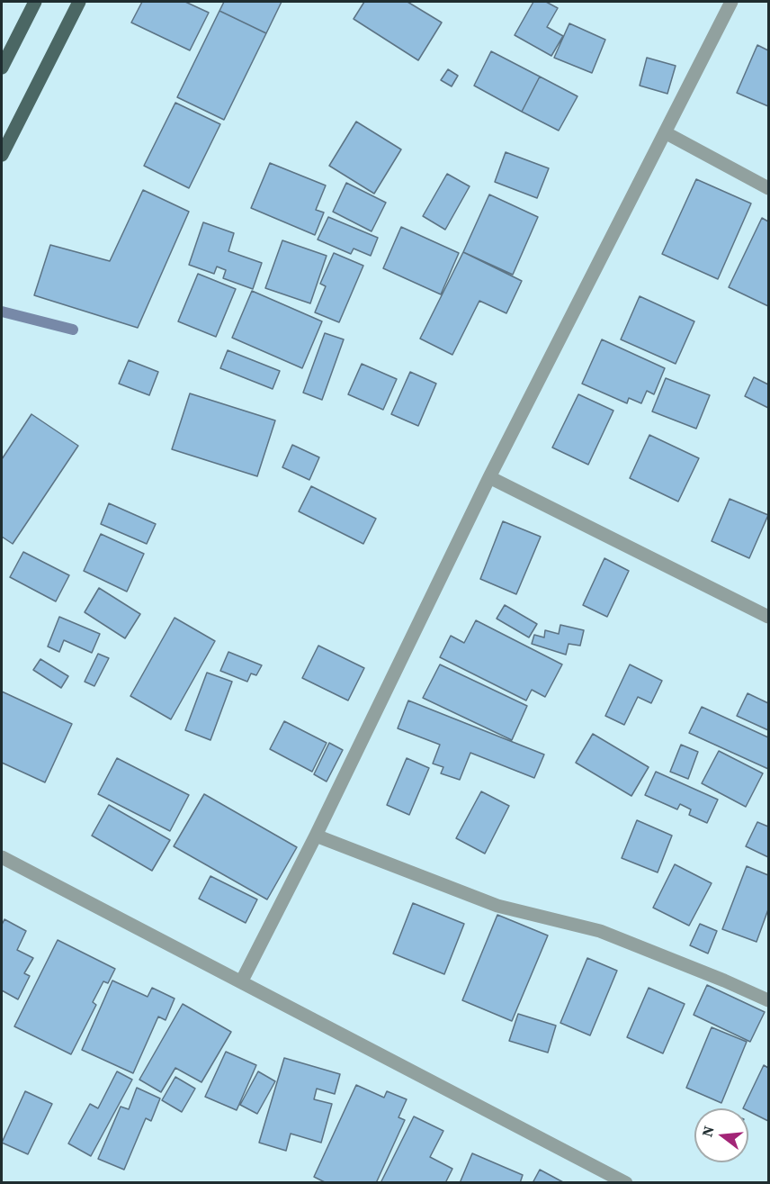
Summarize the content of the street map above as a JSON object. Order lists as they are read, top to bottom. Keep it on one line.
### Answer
{"north":"left"}
